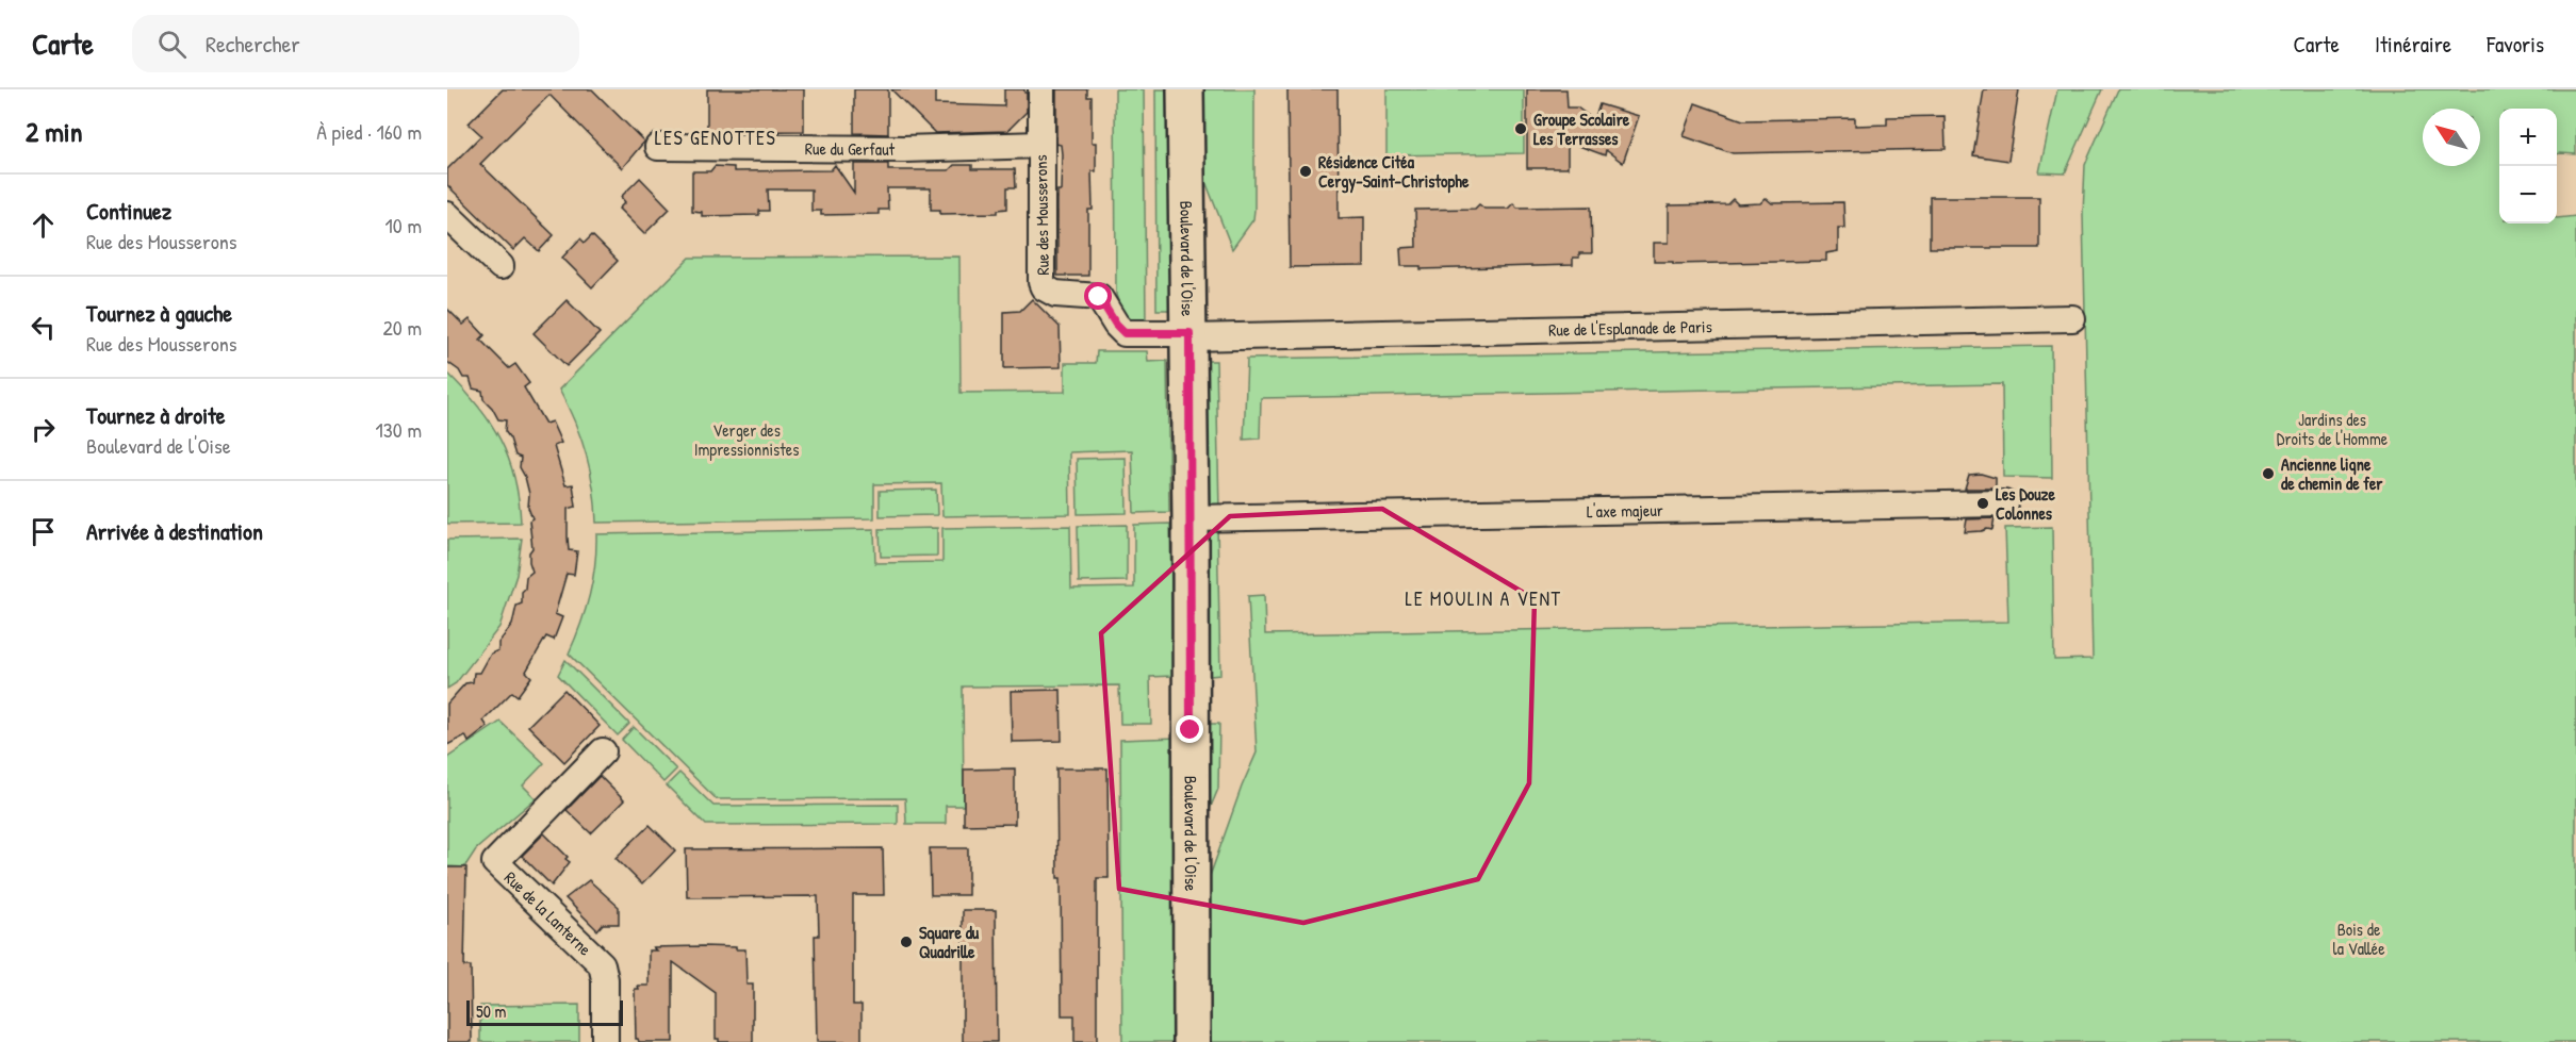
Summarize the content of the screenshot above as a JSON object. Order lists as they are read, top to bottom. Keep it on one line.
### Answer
{"streets":{"main road":["Boulevard de l'Oise"],"street":["Rue du Gerfaut","Rue des Mousserons","Rue de l'Esplanade de Paris","L'axe majeur","Rue de la Lanterne"]},"crossings":[["Rue du Gerfaut","Rue des Mousserons"],["Rue des Mousserons","Boulevard de l'Oise"],["Rue des Mousserons","Rue de l'Esplanade de Paris"],["Boulevard de l'Oise","Rue de l'Esplanade de Paris"],["Boulevard de l'Oise","L'axe majeur"]],"districts":["LES GENOTTES","LE MOULIN A VENT"],"parks":["Jardins des Droits de l'Homme","Verger des Impressionnistes","Bois de la Vallée"],"places":["Groupe Scolaire Les Terrasses","Résidence Citéa Cergy-Saint-Christophe","Ancienne ligne de chemin de fer","Les Douze Colonnes","Square du Quadrille"],"scale_bar":"50 m","north":"top left","page":{"header":"Carte","search":"Rechercher","nav":["Carte","Itinéraire","Favoris"],"heading":["2 min","À pied · 160 m"],"map_buttons":["+","−"],"list":[["Continuez","Rue des Mousserons","10 m"],["Tournez à gauche","Rue des Mousserons","20 m"],["Tournez à droite","Boulevard de l'Oise","130 m"],"Arrivée à destination"],"scale":"50 m"}}
